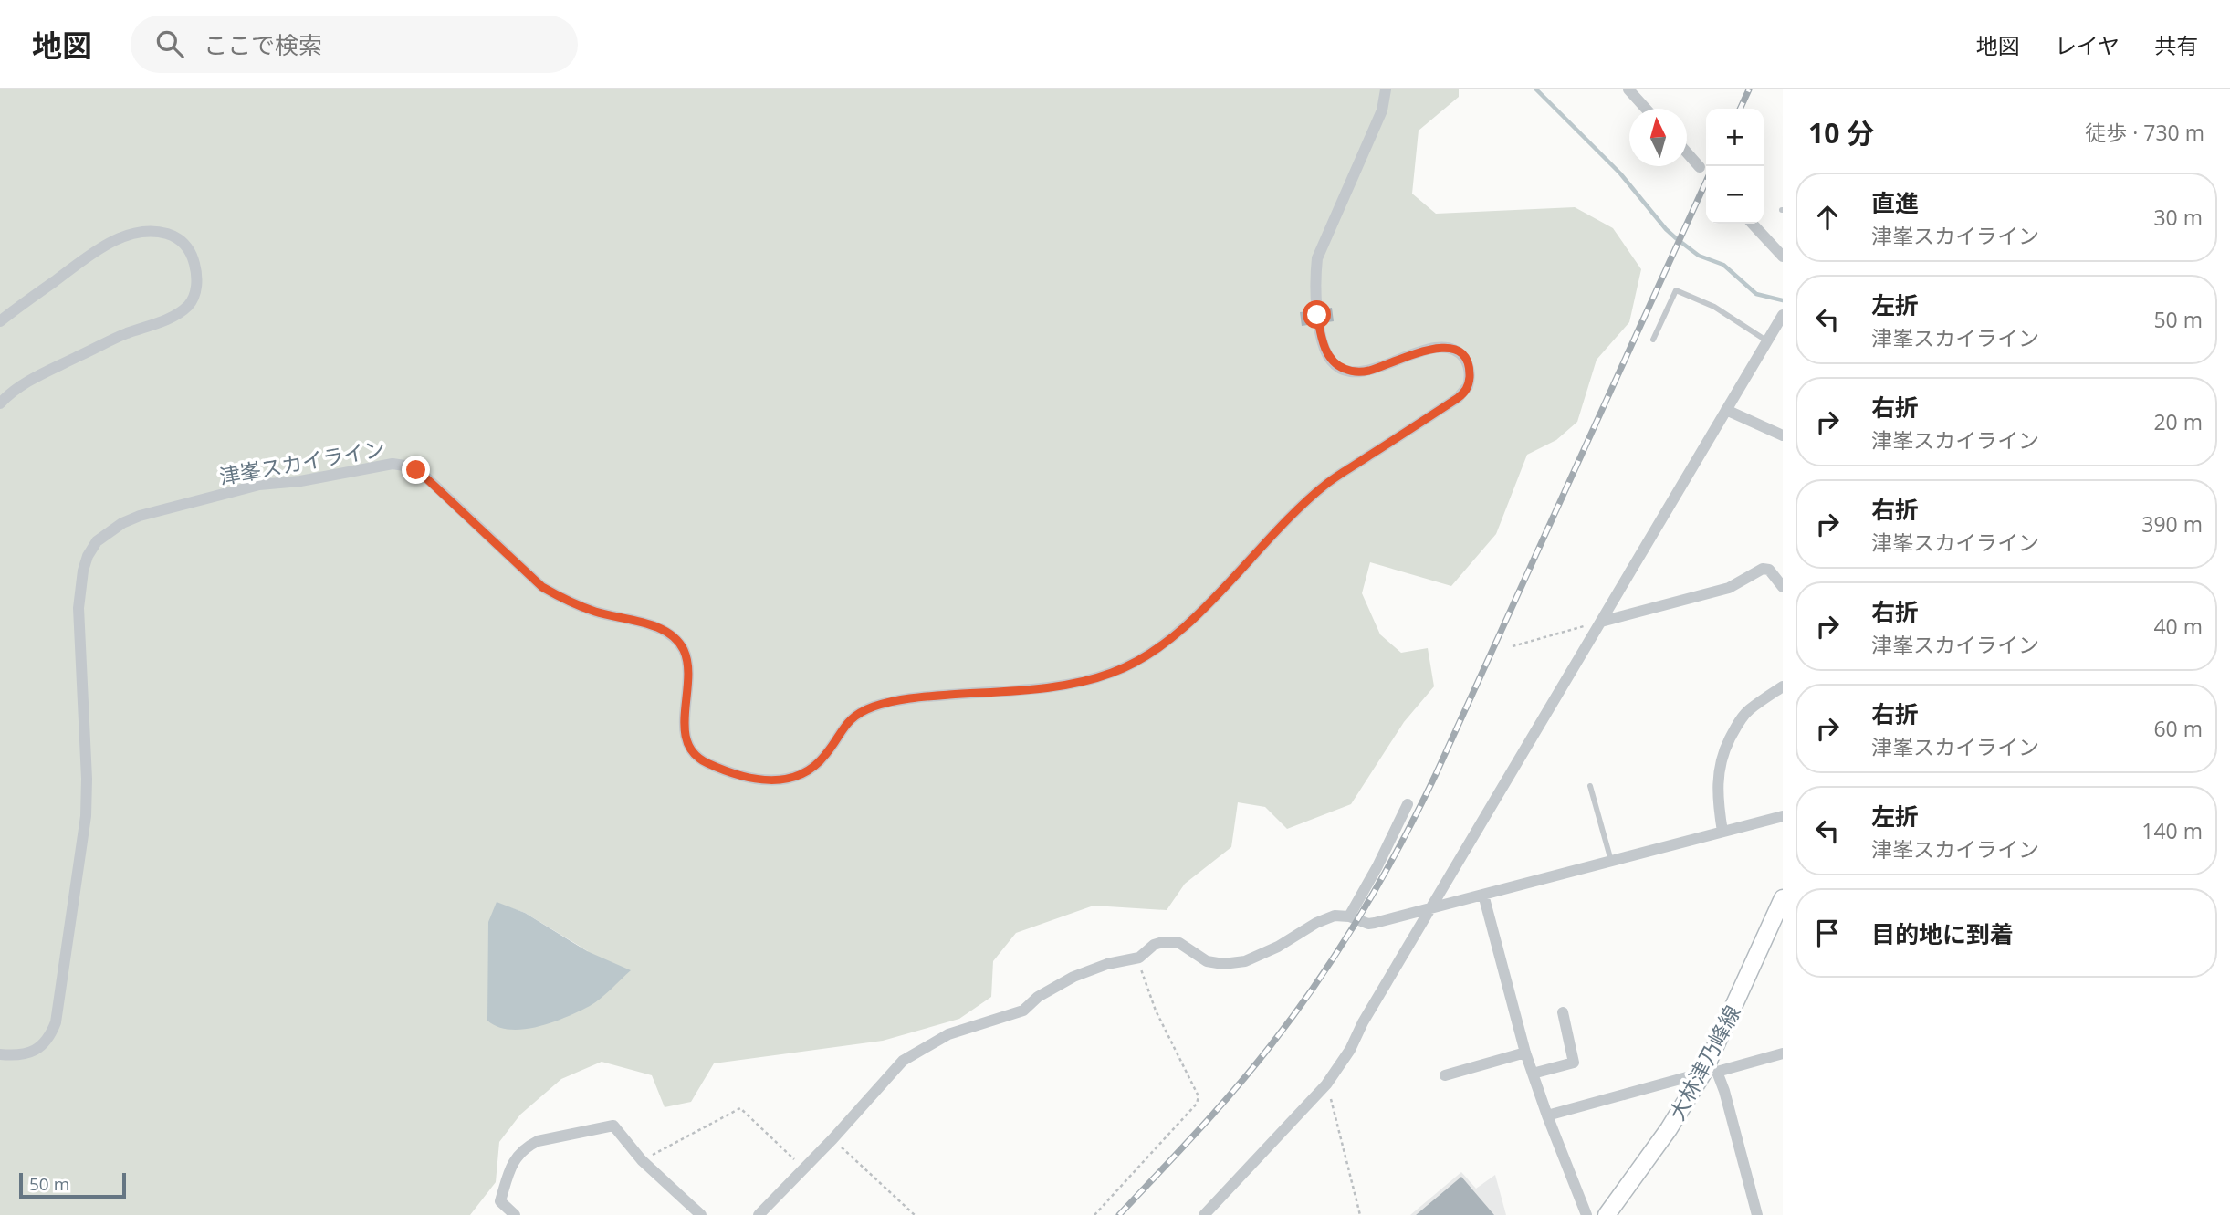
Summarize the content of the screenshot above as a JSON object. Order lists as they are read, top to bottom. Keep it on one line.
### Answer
{"streets":{"main road":["大林津乃峰線"],"street":["津峯スカイライン"]},"scale_bar":"50 m","north":"top","page":{"header":"地図","search":"ここで検索","nav":["地図","レイヤ","共有"],"heading":["10 分","徒歩 · 730 m"],"map_buttons":["+","−"],"list":[["直進","津峯スカイライン","30 m"],["左折","津峯スカイライン","50 m"],["右折","津峯スカイライン","20 m"],["右折","津峯スカイライン","390 m"],["右折","津峯スカイライン","40 m"],["右折","津峯スカイライン","60 m"],["左折","津峯スカイライン","140 m"],"目的地に到着"],"scale":"50 m"}}
